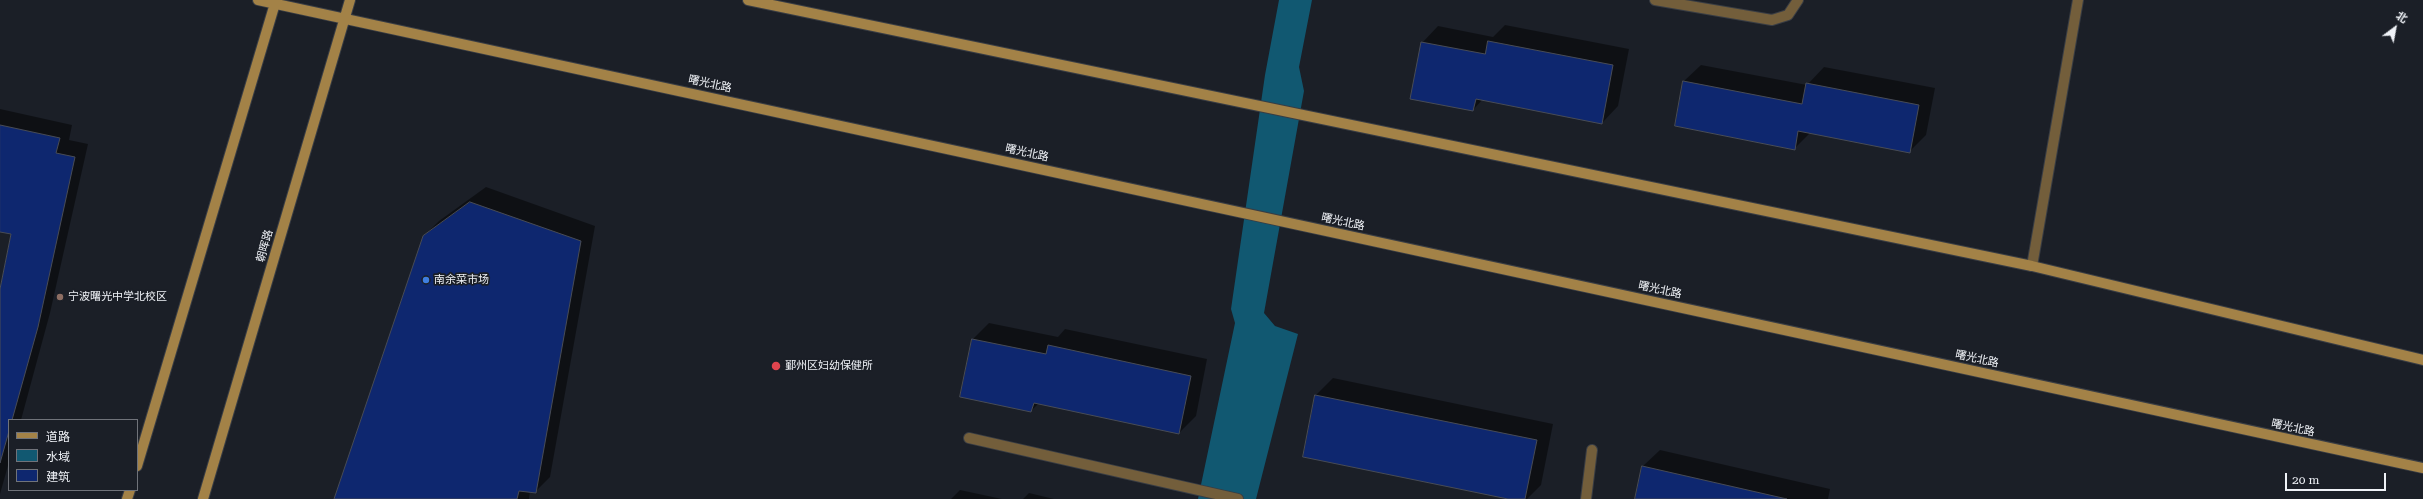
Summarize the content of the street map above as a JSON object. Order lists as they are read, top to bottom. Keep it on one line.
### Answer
{"streets":{"main road":["曙光北路","朝晖路"]},"crossings":[["曙光北路","朝晖路"]],"places":["南余菜市场","宁波曙光中学北校区","鄞州区妇幼保健所"],"legend":["道路","水域","建筑"],"scale_bar":"20 m","north":"top right"}
